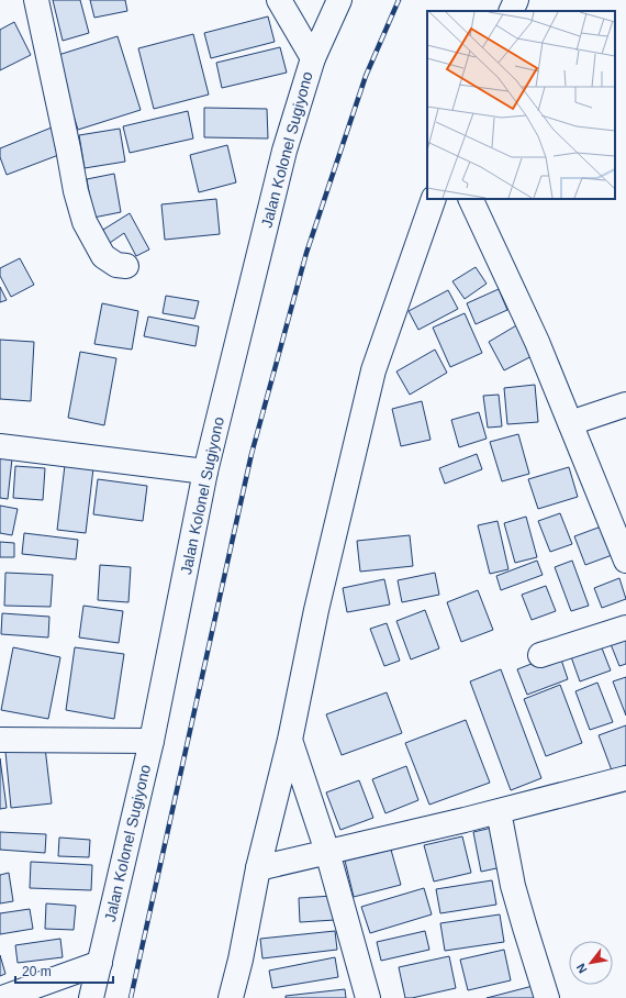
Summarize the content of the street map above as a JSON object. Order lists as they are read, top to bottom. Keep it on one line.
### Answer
{"streets":{"street":["Jalan Kolonel Sugiyono"]},"scale_bar":"20 m","north":"bottom left"}
